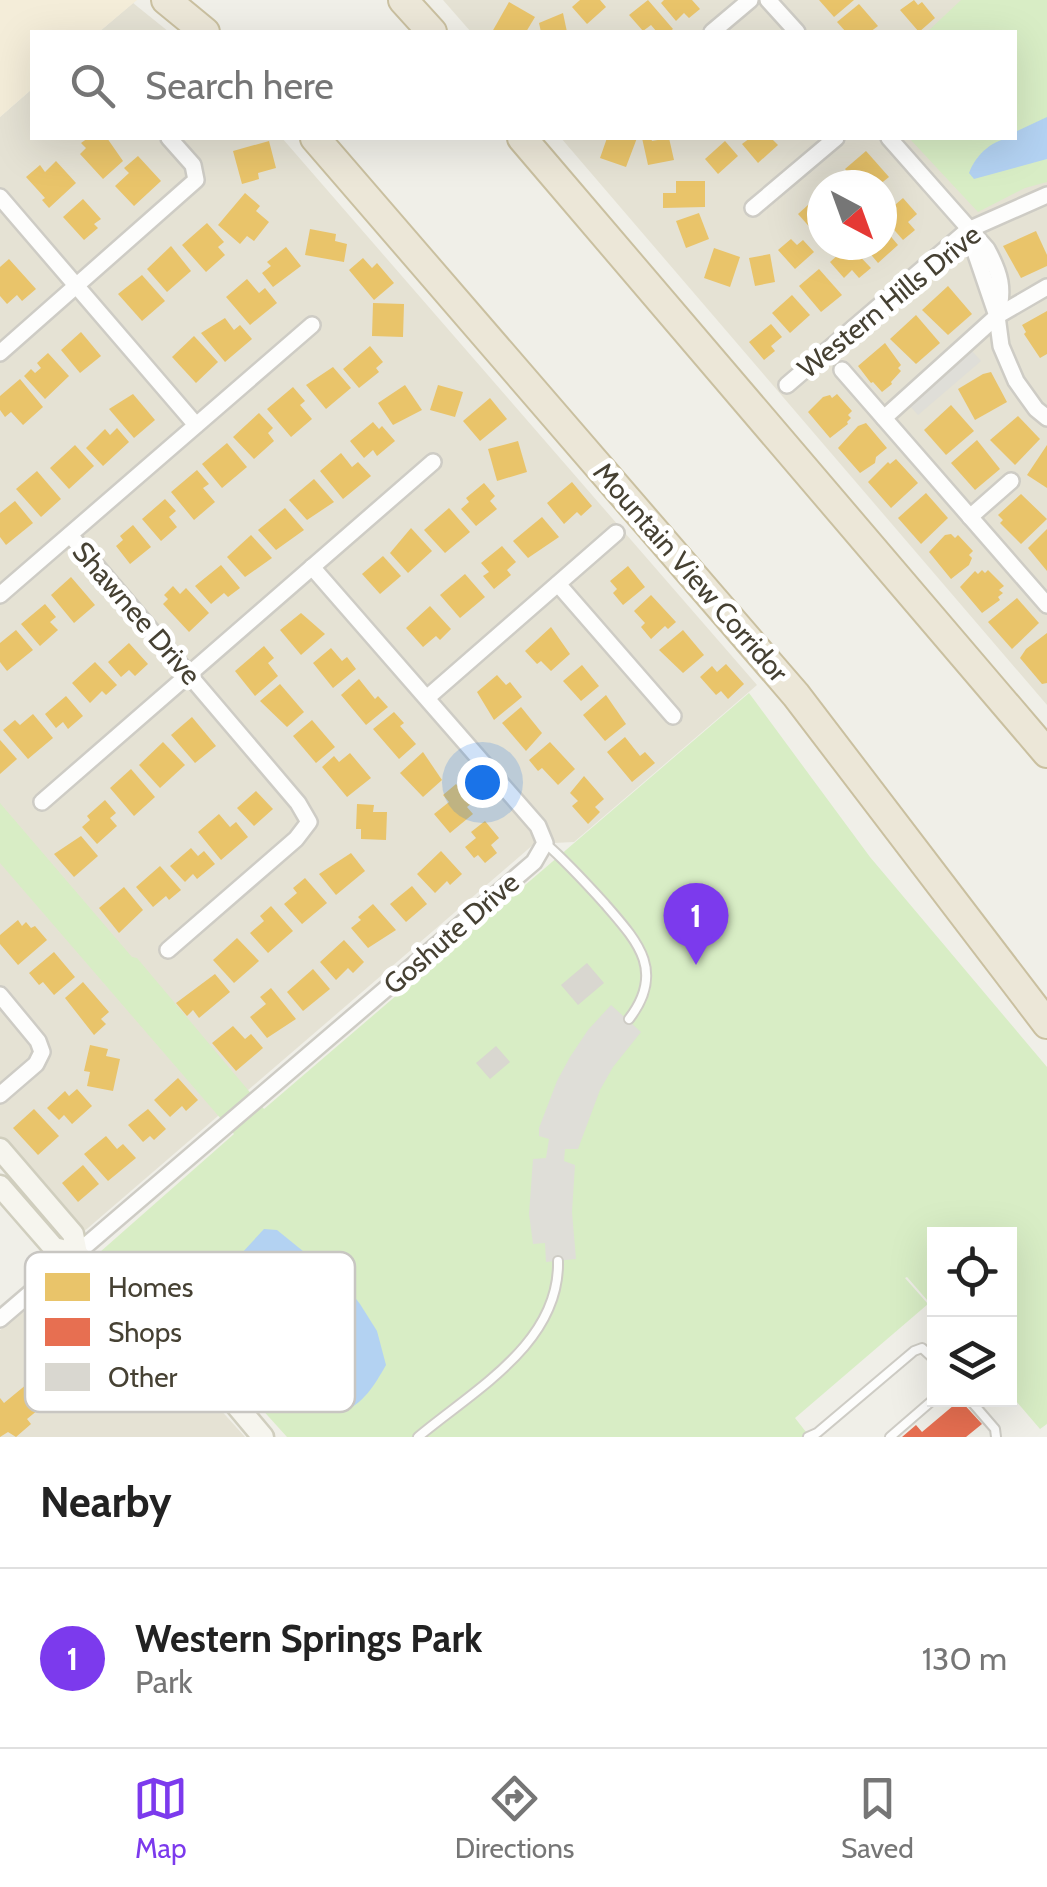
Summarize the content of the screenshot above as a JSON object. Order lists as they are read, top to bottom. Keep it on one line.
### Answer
{"streets":{"highway":["Mountain View Corridor"],"street":["Western Hills Drive","Shawnee Drive","Goshute Drive"]},"legend":["Homes","Shops","Other"],"north":"bottom right","page":{"search":"Search here","pins":"1","heading":"Nearby","list":[{"mark":"1","name":"Western Springs Park","note":"Park","value":"130 m"}],"nav":["Map","Directions","Saved"]}}
